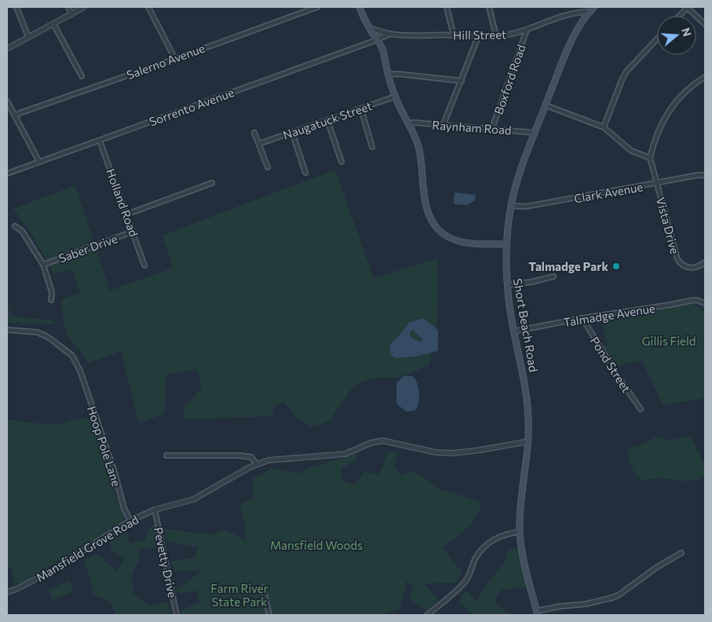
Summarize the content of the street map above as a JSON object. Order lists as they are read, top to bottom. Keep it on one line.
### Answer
{"streets":{"main road":["Short Beach Road"],"street":["Hill Street","Salerno Avenue","Boxford Road","Sorrento Avenue","Naugatuck Street","Raynham Road","Clark Avenue","Holland Road","Vista Drive","Saber Drive","Talmadge Avenue","Pond Street","Hoop Pole Lane","Mansfield Grove Road","Pevetty Drive"]},"crossings":[["Hill Street","Boxford Road"],["Hill Street","Sorrento Avenue"],["Hill Street","Short Beach Road"],["Boxford Road","Raynham Road"],["Sorrento Avenue","Holland Road"],["Raynham Road","Short Beach Road"],["Clark Avenue","Vista Drive"],["Clark Avenue","Short Beach Road"],["Holland Road","Saber Drive"],["Talmadge Avenue","Short Beach Road"],["Talmadge Avenue","Pond Street"],["Short Beach Road","Mansfield Grove Road"],["Hoop Pole Lane","Mansfield Grove Road"],["Mansfield Grove Road","Pevetty Drive"]],"parks":["Gillis Field","Mansfield Woods","Farm River State Park"],"places":["Talmadge Park"],"north":"right"}
